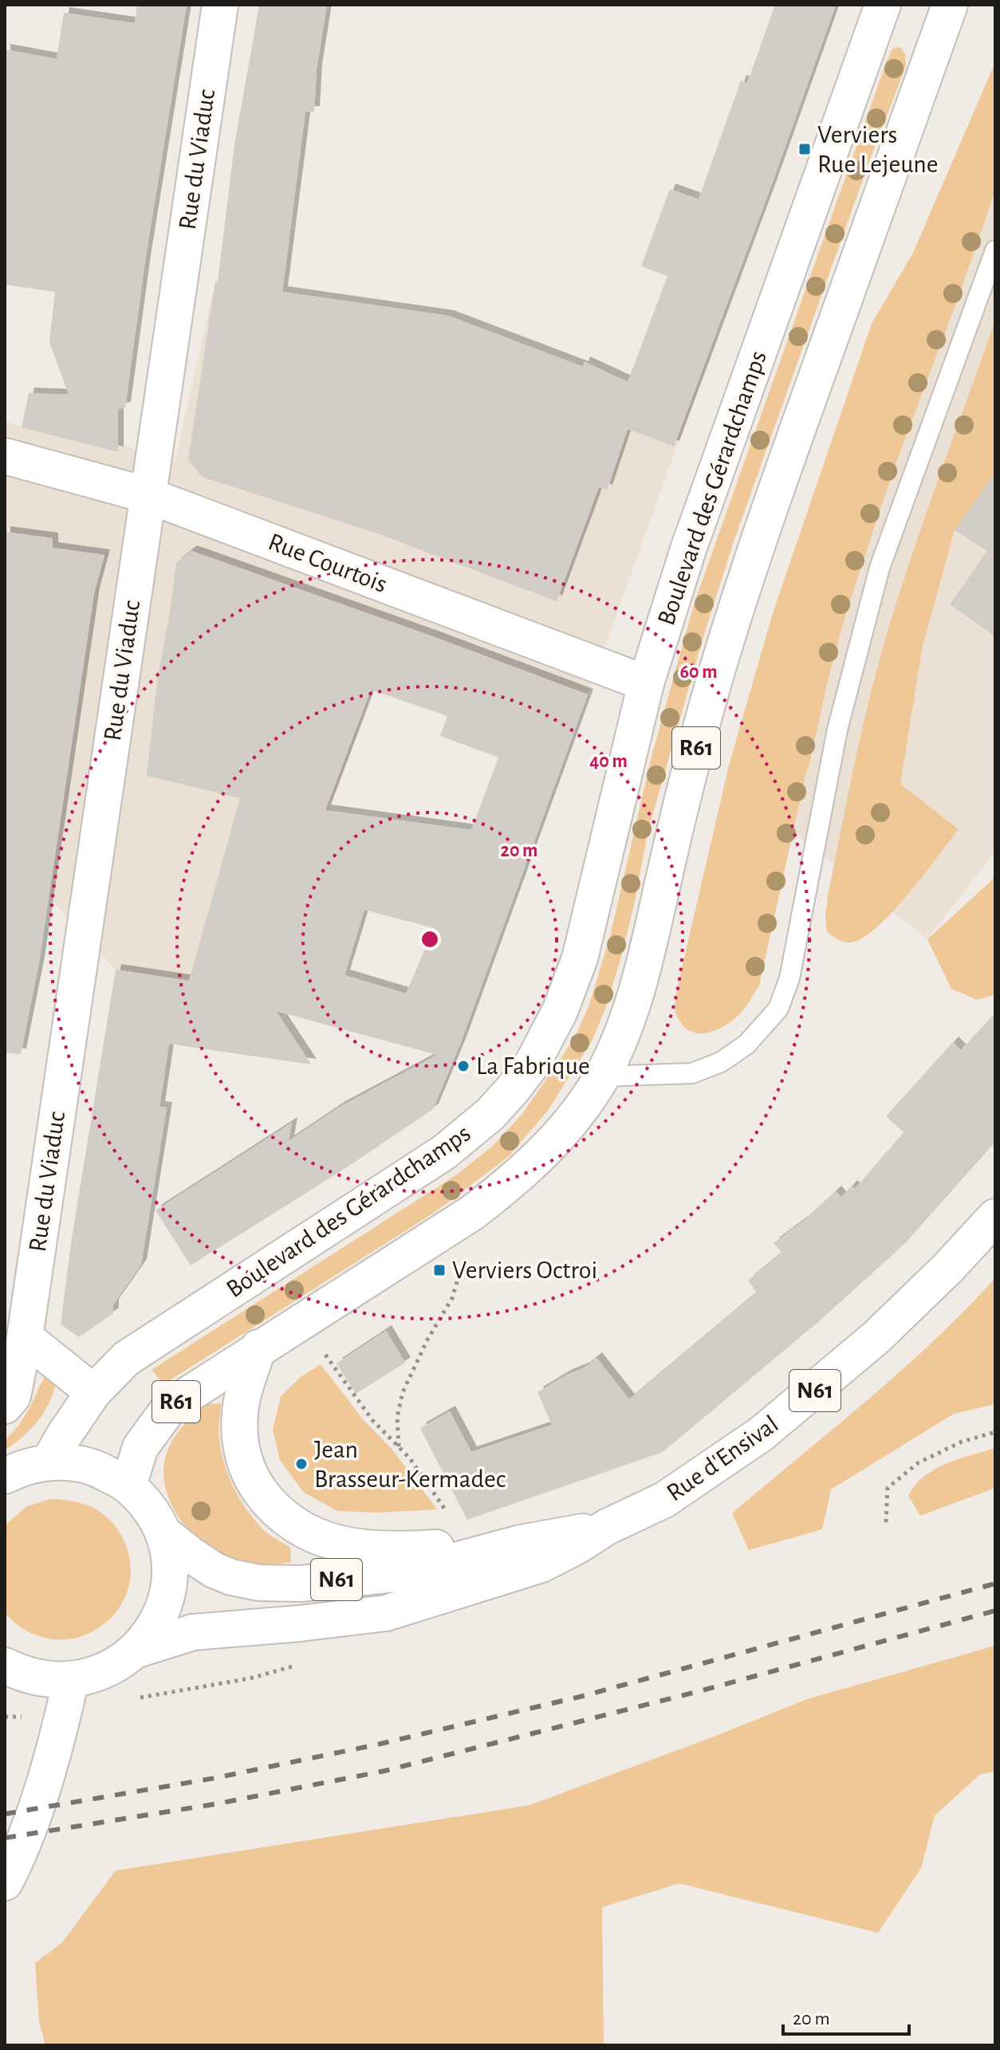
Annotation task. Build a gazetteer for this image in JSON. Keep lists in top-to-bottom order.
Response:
{
  "streets": {
    "main road": [
      "Rue du Viaduc",
      "Boulevard des Gérardchamps",
      "Rue Courtois",
      "R61",
      "N61",
      "Rue d'Ensival"
    ]
  },
  "crossings": [
    ["Rue du Viaduc", "Rue Courtois"],
    ["Boulevard des Gérardchamps", "Rue Courtois"]
  ],
  "places": {
    "transit": ["Verviers Rue Lejeune", "Verviers Octroi"],
    "other": ["La Fabrique", "Jean Brasseur-Kermadec"]
  },
  "scale_bar": "20 m",
  "rings": ["60 m", "40 m", "20 m"]
}
